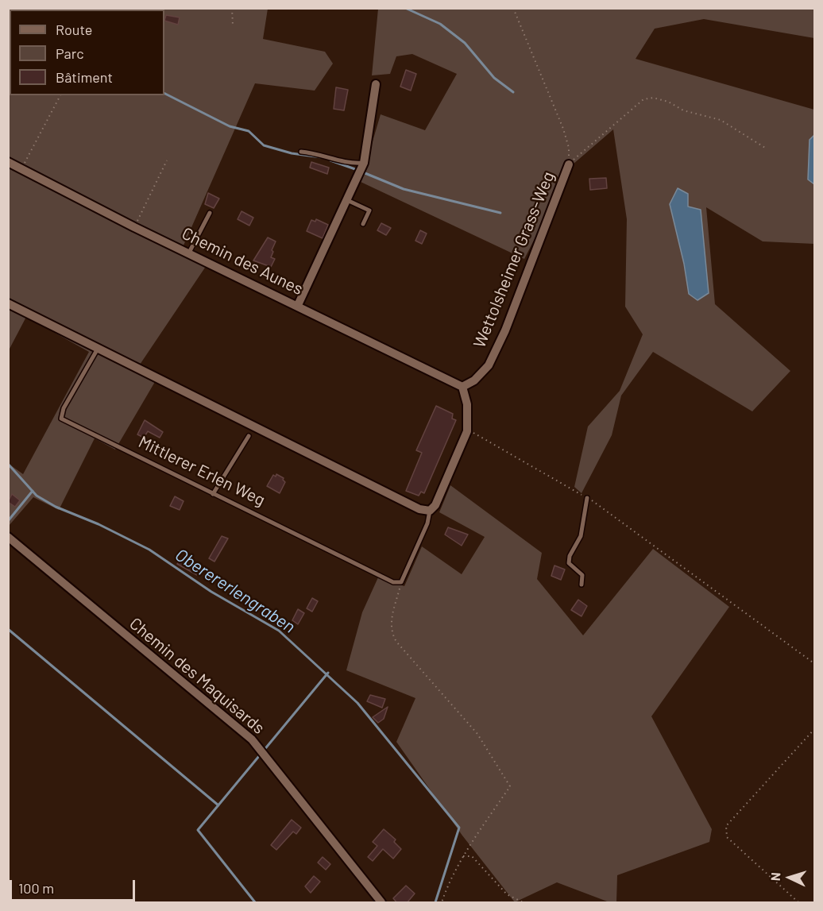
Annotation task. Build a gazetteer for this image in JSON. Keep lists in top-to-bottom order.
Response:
{
  "streets": {
    "street": ["Wettolsheimer Grass-Weg", "Chemin des Aunes", "Chemin des Maquisards"],
    "lane": ["Mittlerer Erlen Weg"]
  },
  "crossings": [
    ["Wettolsheimer Grass-Weg", "Chemin des Aunes"]
  ],
  "water": ["Oberererlengraben"],
  "legend": ["Route", "Parc", "Bâtiment"],
  "scale_bar": "100 m",
  "north": "left"
}
